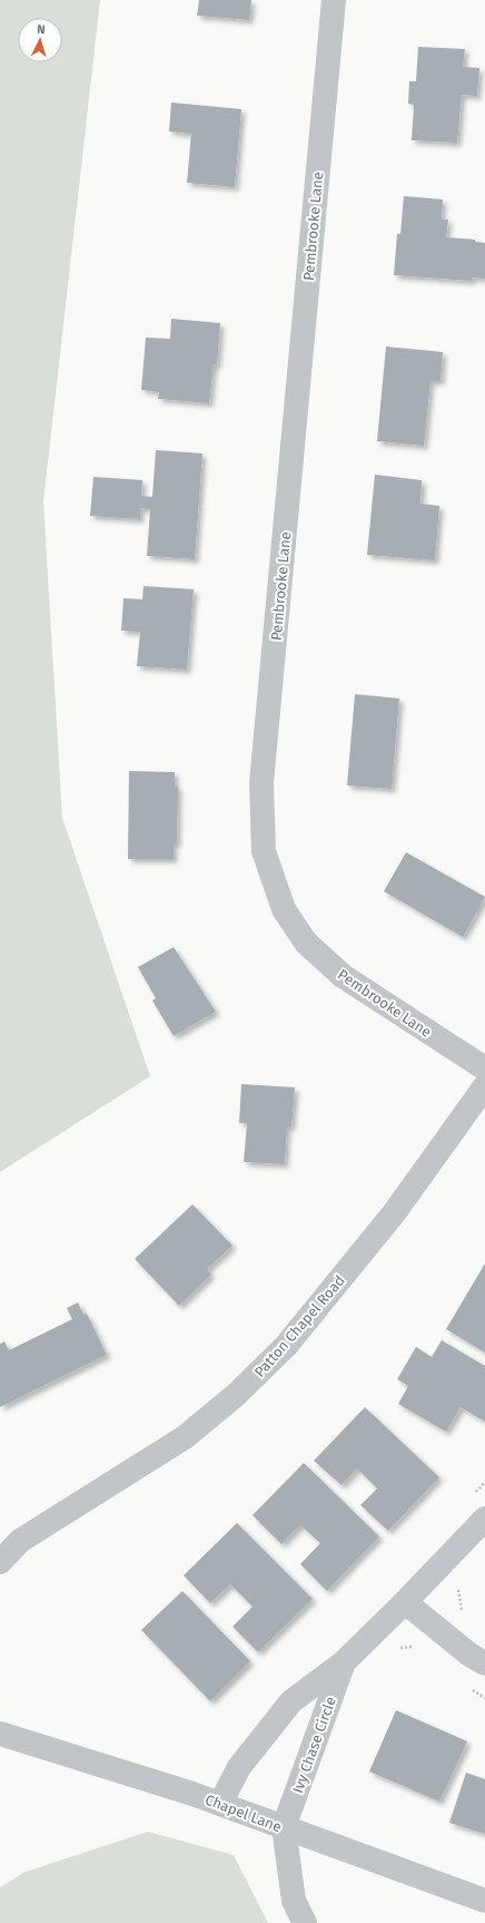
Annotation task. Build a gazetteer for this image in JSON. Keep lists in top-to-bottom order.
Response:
{
  "streets": {
    "street": [
      "Pembrooke Lane",
      "Patton Chapel Road",
      "Ivy Chase Circle",
      "Chapel Lane"
    ]
  },
  "crossings": [
    ["Ivy Chase Circle", "Chapel Lane"]
  ],
  "north": "top"
}
